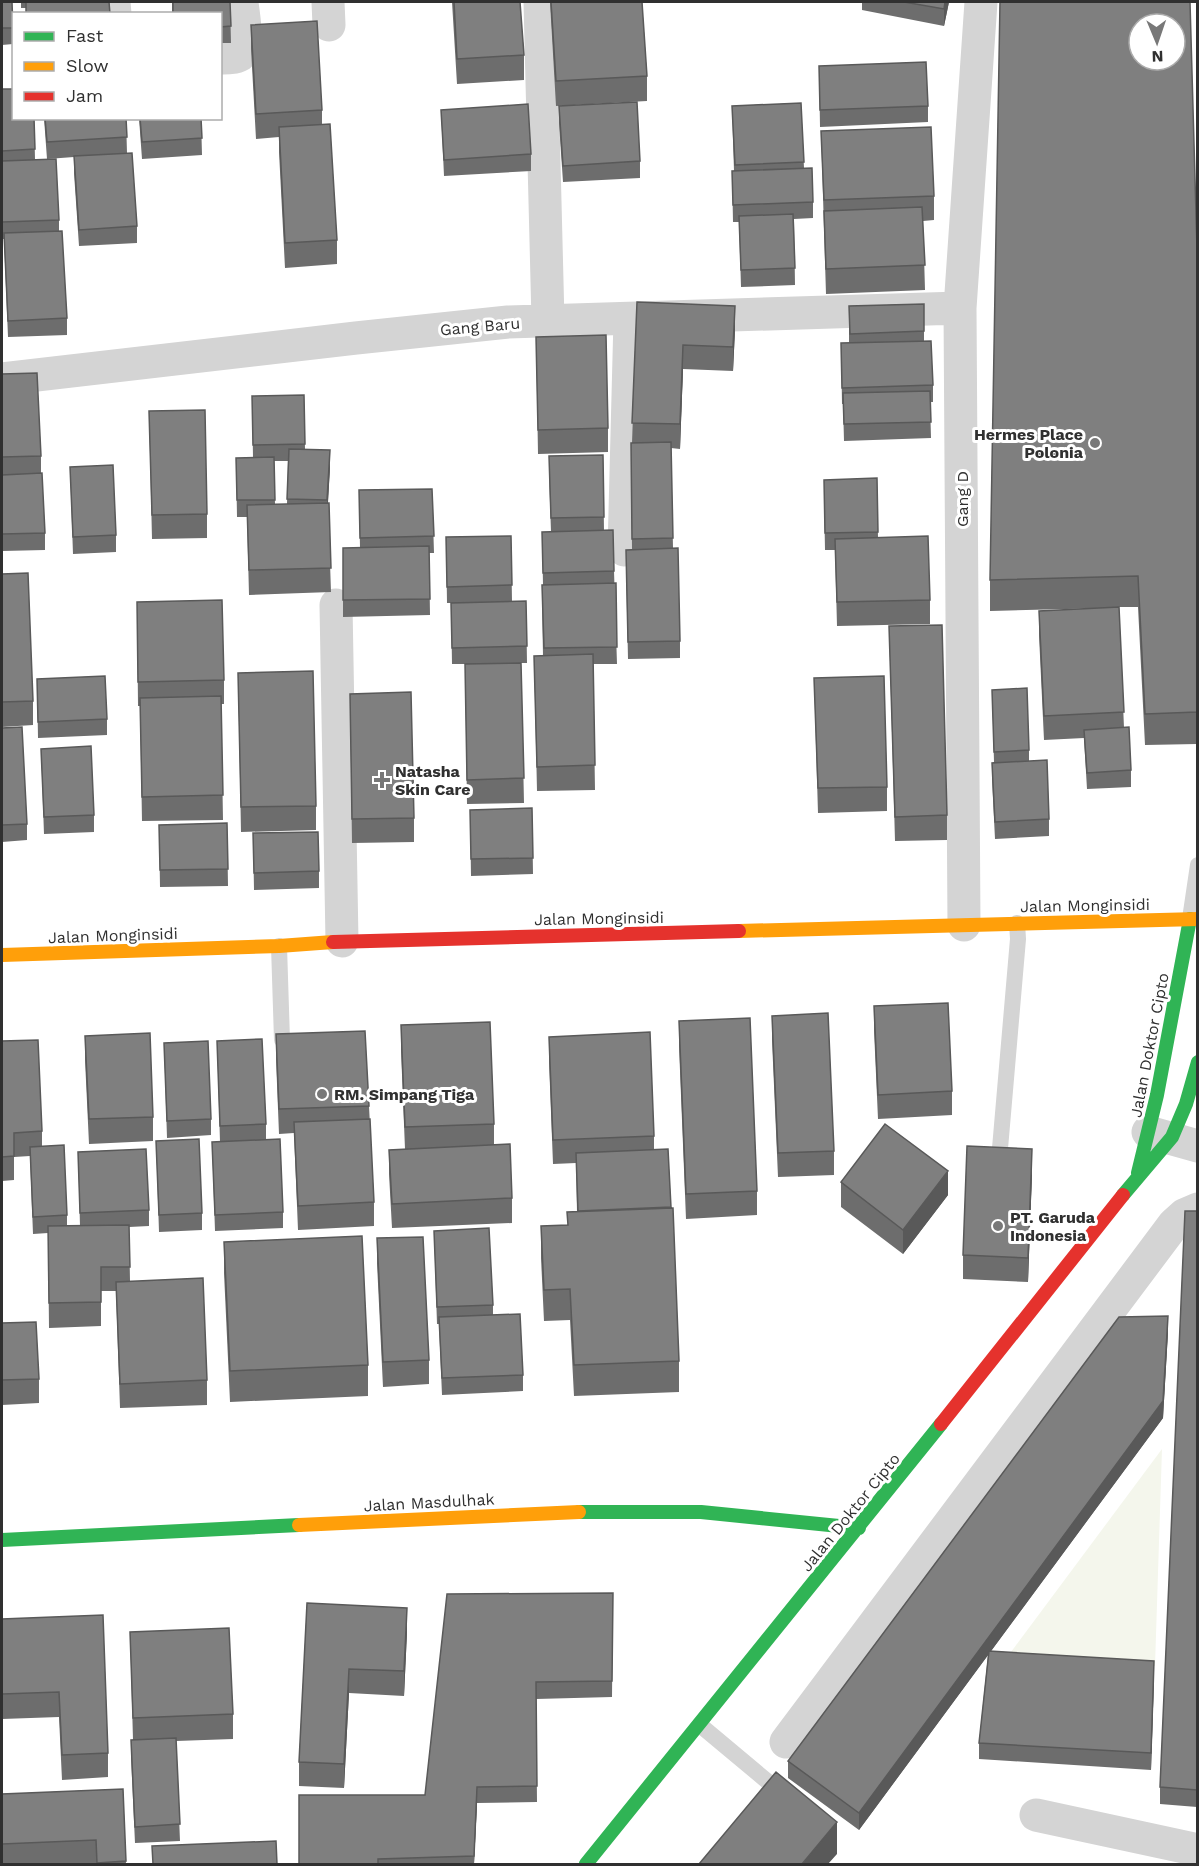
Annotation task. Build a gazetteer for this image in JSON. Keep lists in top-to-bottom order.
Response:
{
  "streets": {
    "street": [
      "Gang Baru",
      "Gang D",
      "Jalan Monginsidi",
      "Jalan Doktor Cipto",
      "Jalan Masdulhak"
    ]
  },
  "crossings": [
    ["Gang Baru", "Gang D"],
    ["Gang D", "Jalan Monginsidi"],
    ["Jalan Monginsidi", "Jalan Doktor Cipto"],
    ["Jalan Doktor Cipto", "Jalan Masdulhak"]
  ],
  "places": {
    "other": ["Hermes Place Polonia", "RM. Simpang Tiga", "PT. Garuda Indonesia"],
    "health": ["Natasha Skin Care"]
  },
  "legend": ["Fast", "Slow", "Jam"],
  "north": "bottom"
}
